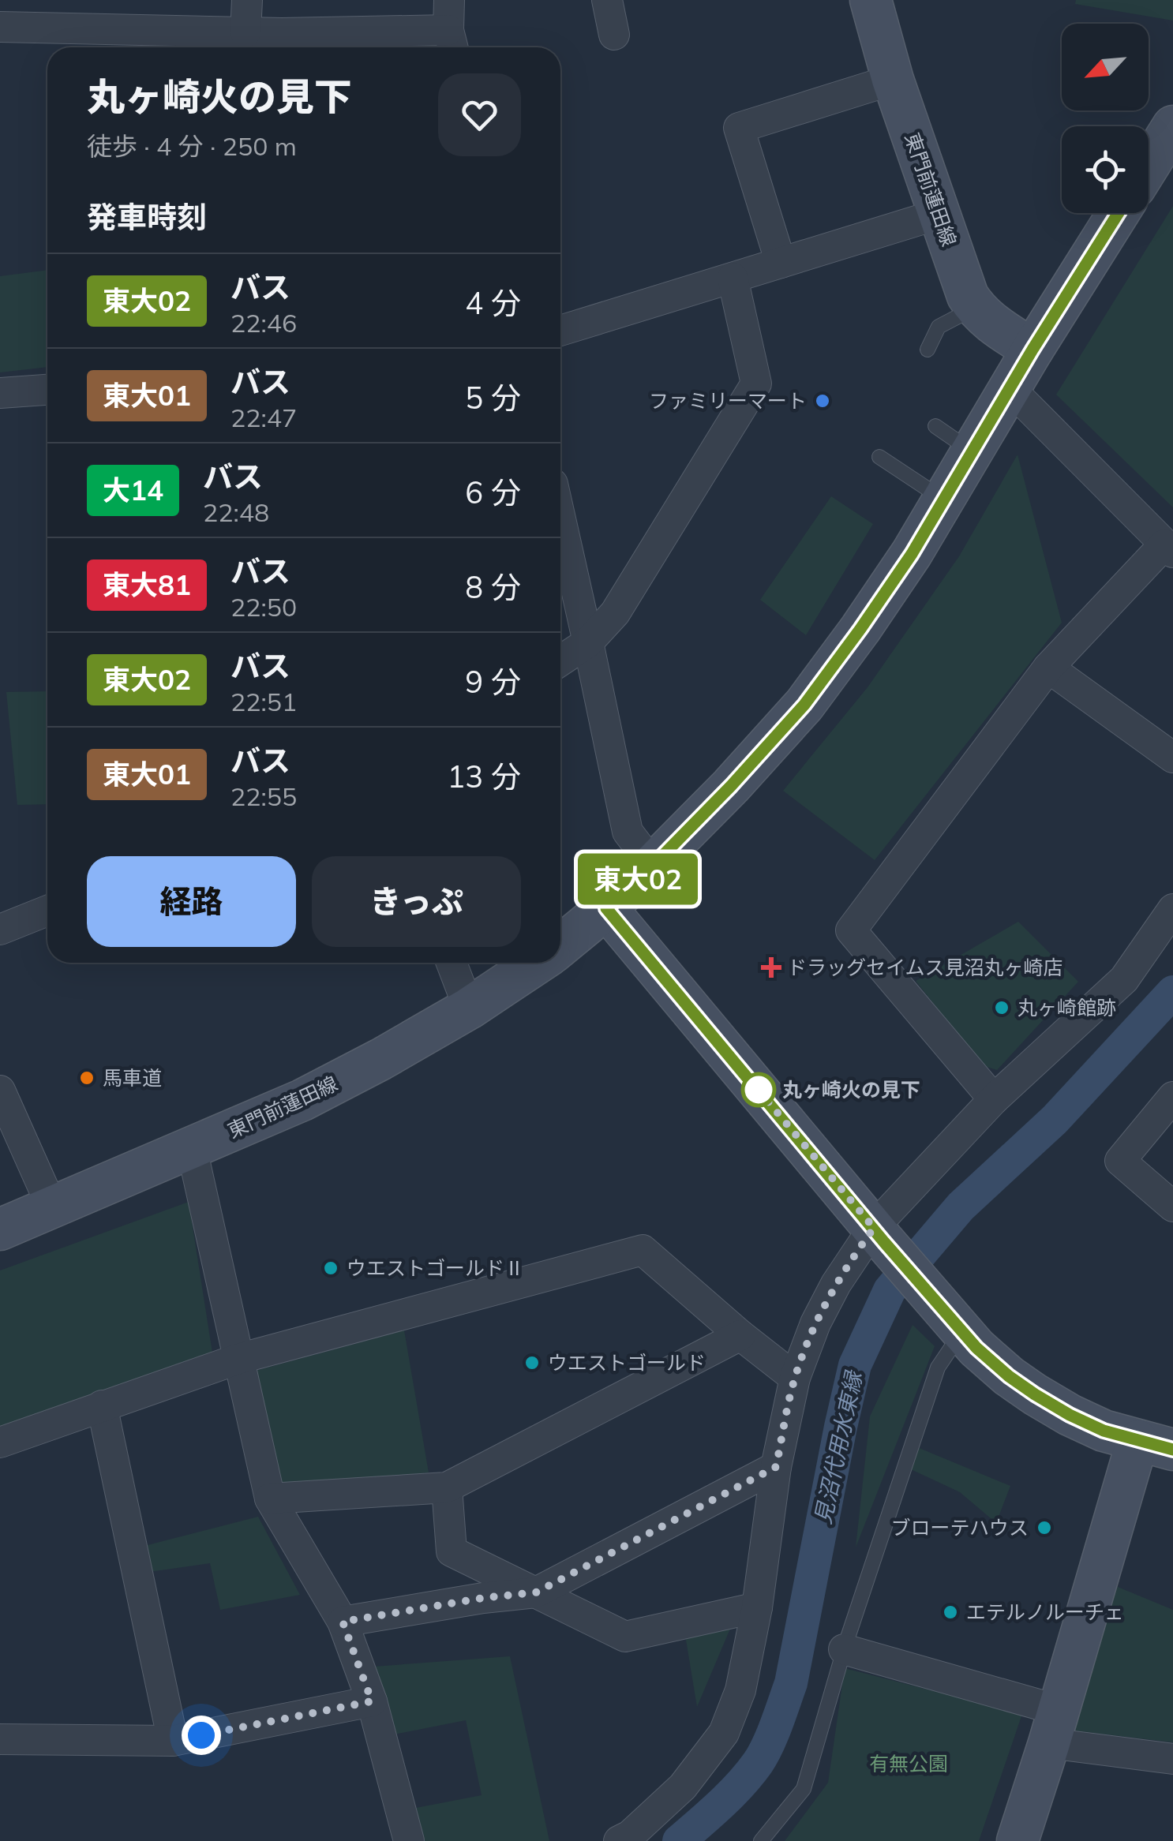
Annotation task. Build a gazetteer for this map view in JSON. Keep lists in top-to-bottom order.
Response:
{
  "streets": {
    "main road": ["東門前蓮田線"]
  },
  "water": ["見沼代用水東縁"],
  "parks": ["有無公園"],
  "places": {
    "other": [
      "ファミリーマート",
      "丸ヶ崎館跡",
      "馬車道",
      "丸ヶ崎火の見下",
      "ウエストゴールドⅡ",
      "ウエストゴールド",
      "ブローテハウス",
      "エテルノルーチェ"
    ],
    "health": ["ドラッグセイムス見沼丸ヶ崎店"]
  },
  "lines": ["bus line 東大02"],
  "north": "bottom left",
  "page": {
    "on_map": "東大02",
    "heading": [
      ["丸ヶ崎火の見下", "徒歩 · 4 分 · 250 m"],
      "発車時刻"
    ],
    "list": [
      {
        "mark": "東大02",
        "name": "バス",
        "note": "22:46",
        "value": "4 分"
      },
      {
        "mark": "東大01",
        "name": "バス",
        "note": "22:47",
        "value": "5 分"
      },
      {
        "mark": "大14",
        "name": "バス",
        "note": "22:48",
        "value": "6 分"
      },
      {
        "mark": "東大81",
        "name": "バス",
        "note": "22:50",
        "value": "8 分"
      },
      {
        "mark": "東大02",
        "name": "バス",
        "note": "22:51",
        "value": "9 分"
      },
      {
        "mark": "東大01",
        "name": "バス",
        "note": "22:55",
        "value": "13 分"
      }
    ],
    "buttons": ["経路", "きっぷ"]
  }
}
